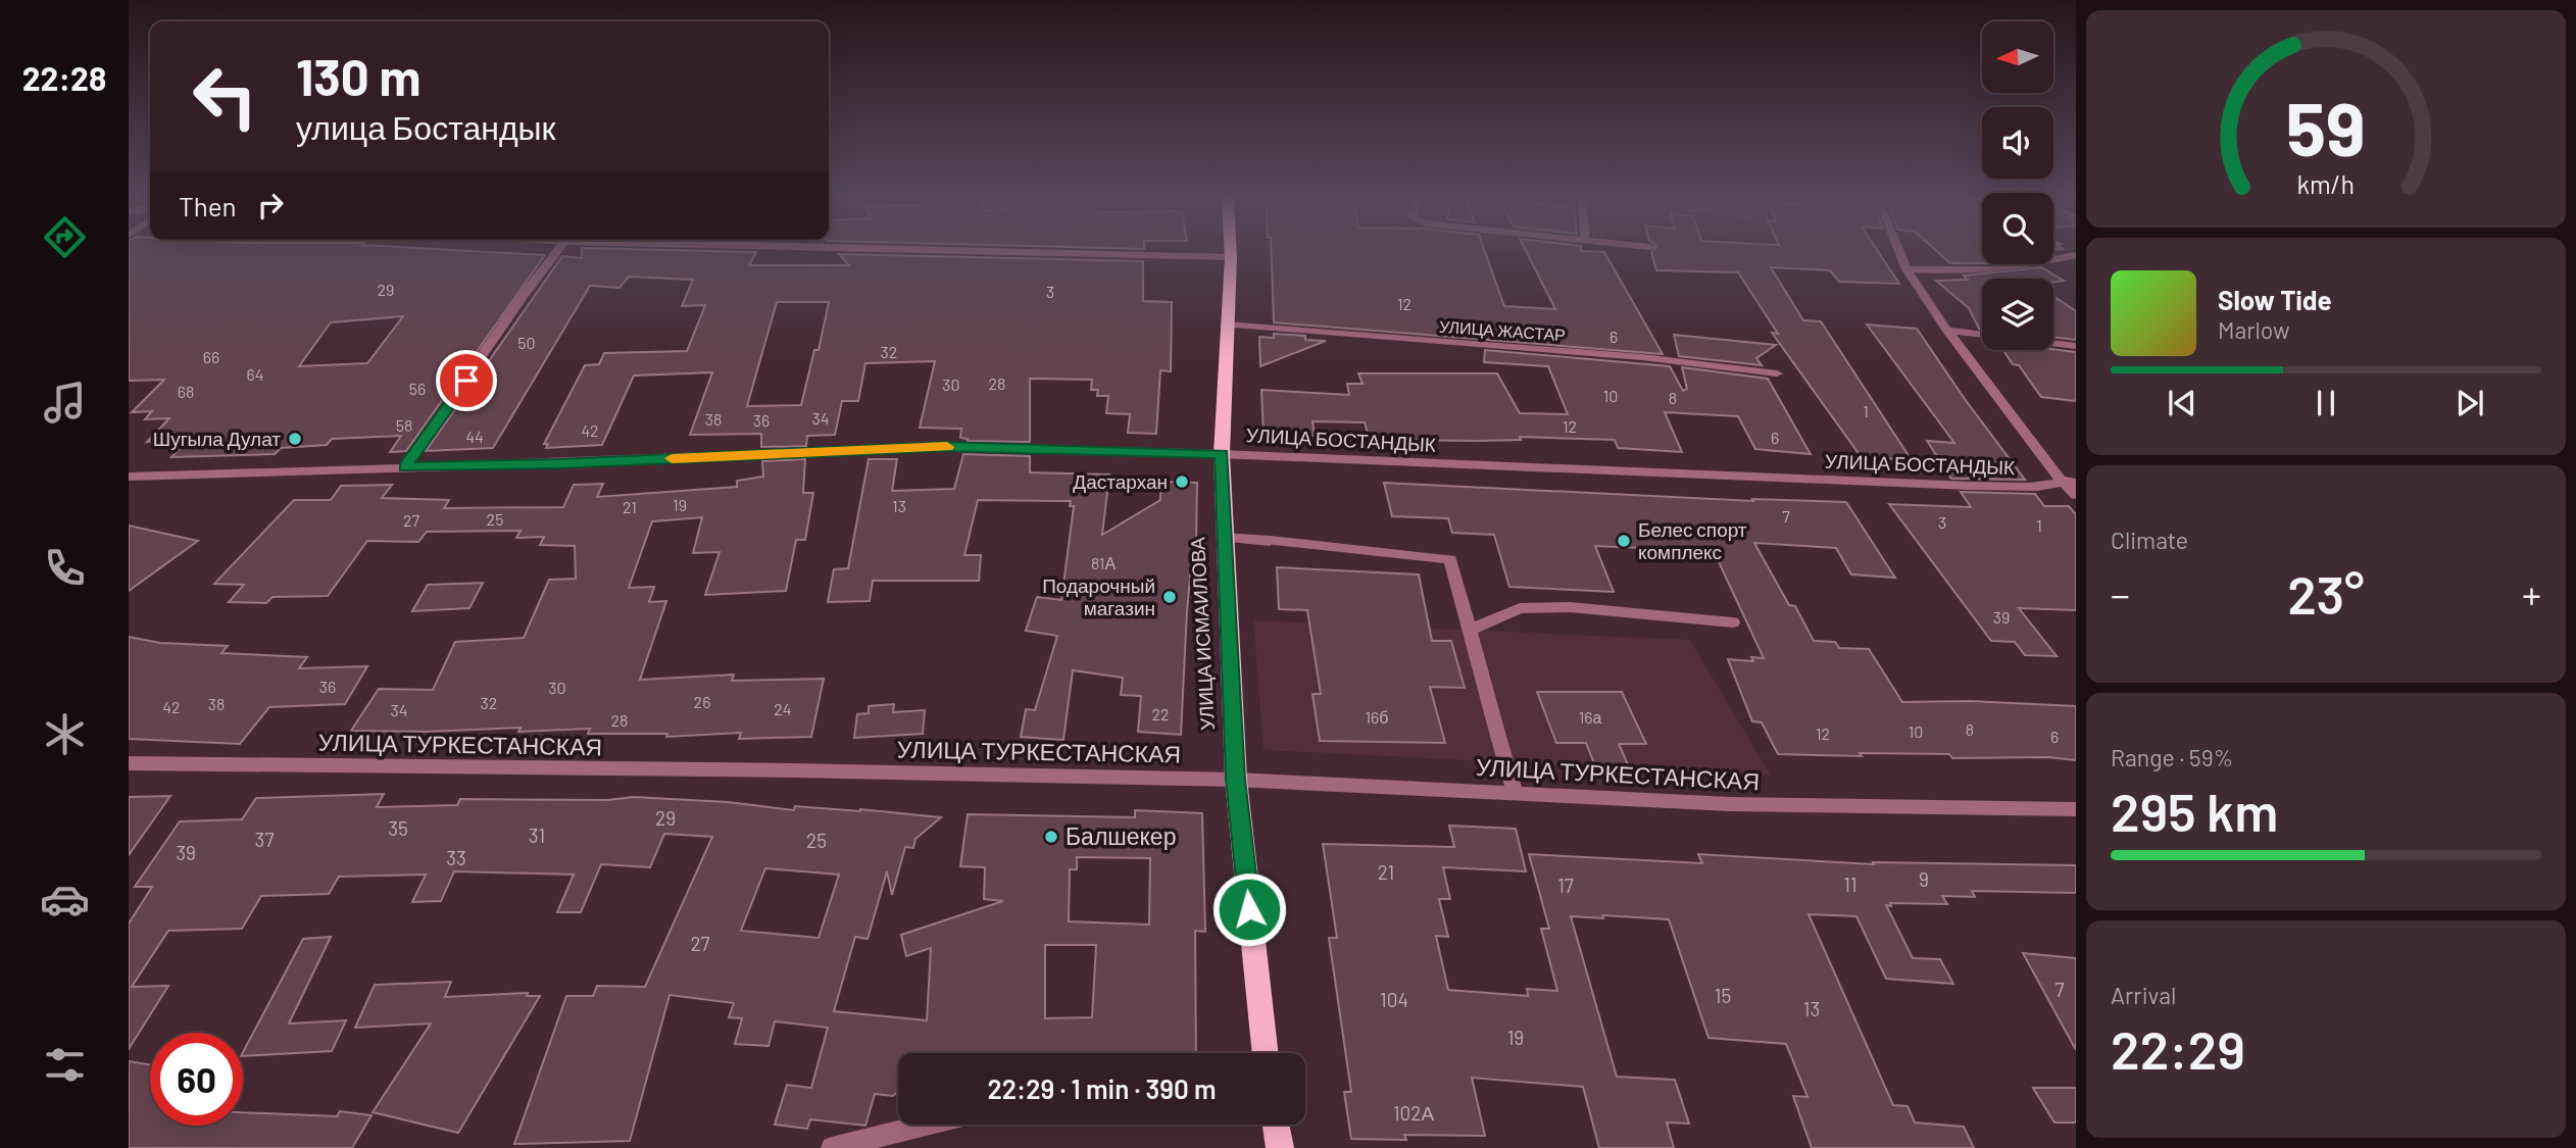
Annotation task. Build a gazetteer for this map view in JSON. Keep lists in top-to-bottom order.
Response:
{
  "streets": {
    "main road": ["УЛИЦА ИСМАИЛОВА"],
    "street": ["УЛИЦА ЖАСТАР", "УЛИЦА БОСТАНДЫК", "УЛИЦА ТУРКЕСТАНСКАЯ"]
  },
  "crossings": [
    ["УЛИЦА ЖАСТАР", "УЛИЦА ИСМАИЛОВА"],
    ["УЛИЦА БОСТАНДЫК", "УЛИЦА ИСМАИЛОВА"],
    ["УЛИЦА ИСМАИЛОВА", "УЛИЦА ТУРКЕСТАНСКАЯ"]
  ],
  "places": [
    "Шугыла Дулат",
    "Дастархан",
    "Белес спорт комплекс",
    "Подарочный магазин",
    "Балшекер"
  ],
  "house_numbers": [
    "29",
    "3",
    "12",
    "6",
    "50",
    "32",
    "66",
    "64",
    "28",
    "30",
    "56",
    "68",
    "10",
    "8",
    "1",
    "34",
    "38",
    "36",
    "58",
    "12",
    "42",
    "44",
    "6",
    "19",
    "13",
    "21",
    "7",
    "25",
    "27",
    "3",
    "1",
    "81А",
    "39",
    "36",
    "30",
    "26",
    "32",
    "38",
    "42",
    "24",
    "34",
    "22",
    "16б",
    "16а",
    "28",
    "8",
    "10",
    "12",
    "6",
    "29",
    "35",
    "31",
    "37",
    "25",
    "39",
    "33",
    "21",
    "9",
    "11",
    "17",
    "27",
    "7",
    "15",
    "104",
    "13",
    "19",
    "102А"
  ],
  "north": "left",
  "page": {
    "tabs": "22:28",
    "turn": ["130 m", "улица Бостандык"],
    "then": "Then",
    "song": ["Slow Tide", "Marlow"],
    "tile": [
      "Climate",
      ["Range · 59%", "295 km"],
      ["Arrival", "22:29"]
    ],
    "heat": ["−", "23°", "+"],
    "limit": "60",
    "trip": "22:29 · 1 min · 390 m",
    "gauge": ["59", "km/h"]
  }
}
